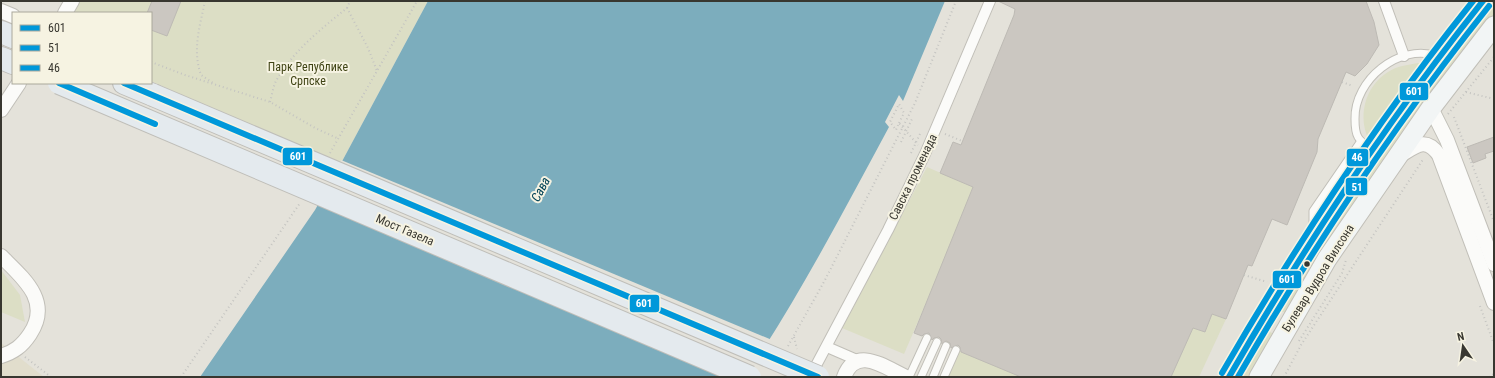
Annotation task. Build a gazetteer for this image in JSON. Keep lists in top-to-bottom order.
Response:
{
  "streets": {
    "highway": ["Мост Газела"],
    "main road": ["Булевар Вудроа Вилсона"],
    "street": ["Савска променада"]
  },
  "water": ["Сава"],
  "parks": ["Парк Републике Српске"],
  "lines": ["transit line 601", "transit line 46", "transit line 51"],
  "legend": ["601", "51", "46"],
  "north": "top"
}
